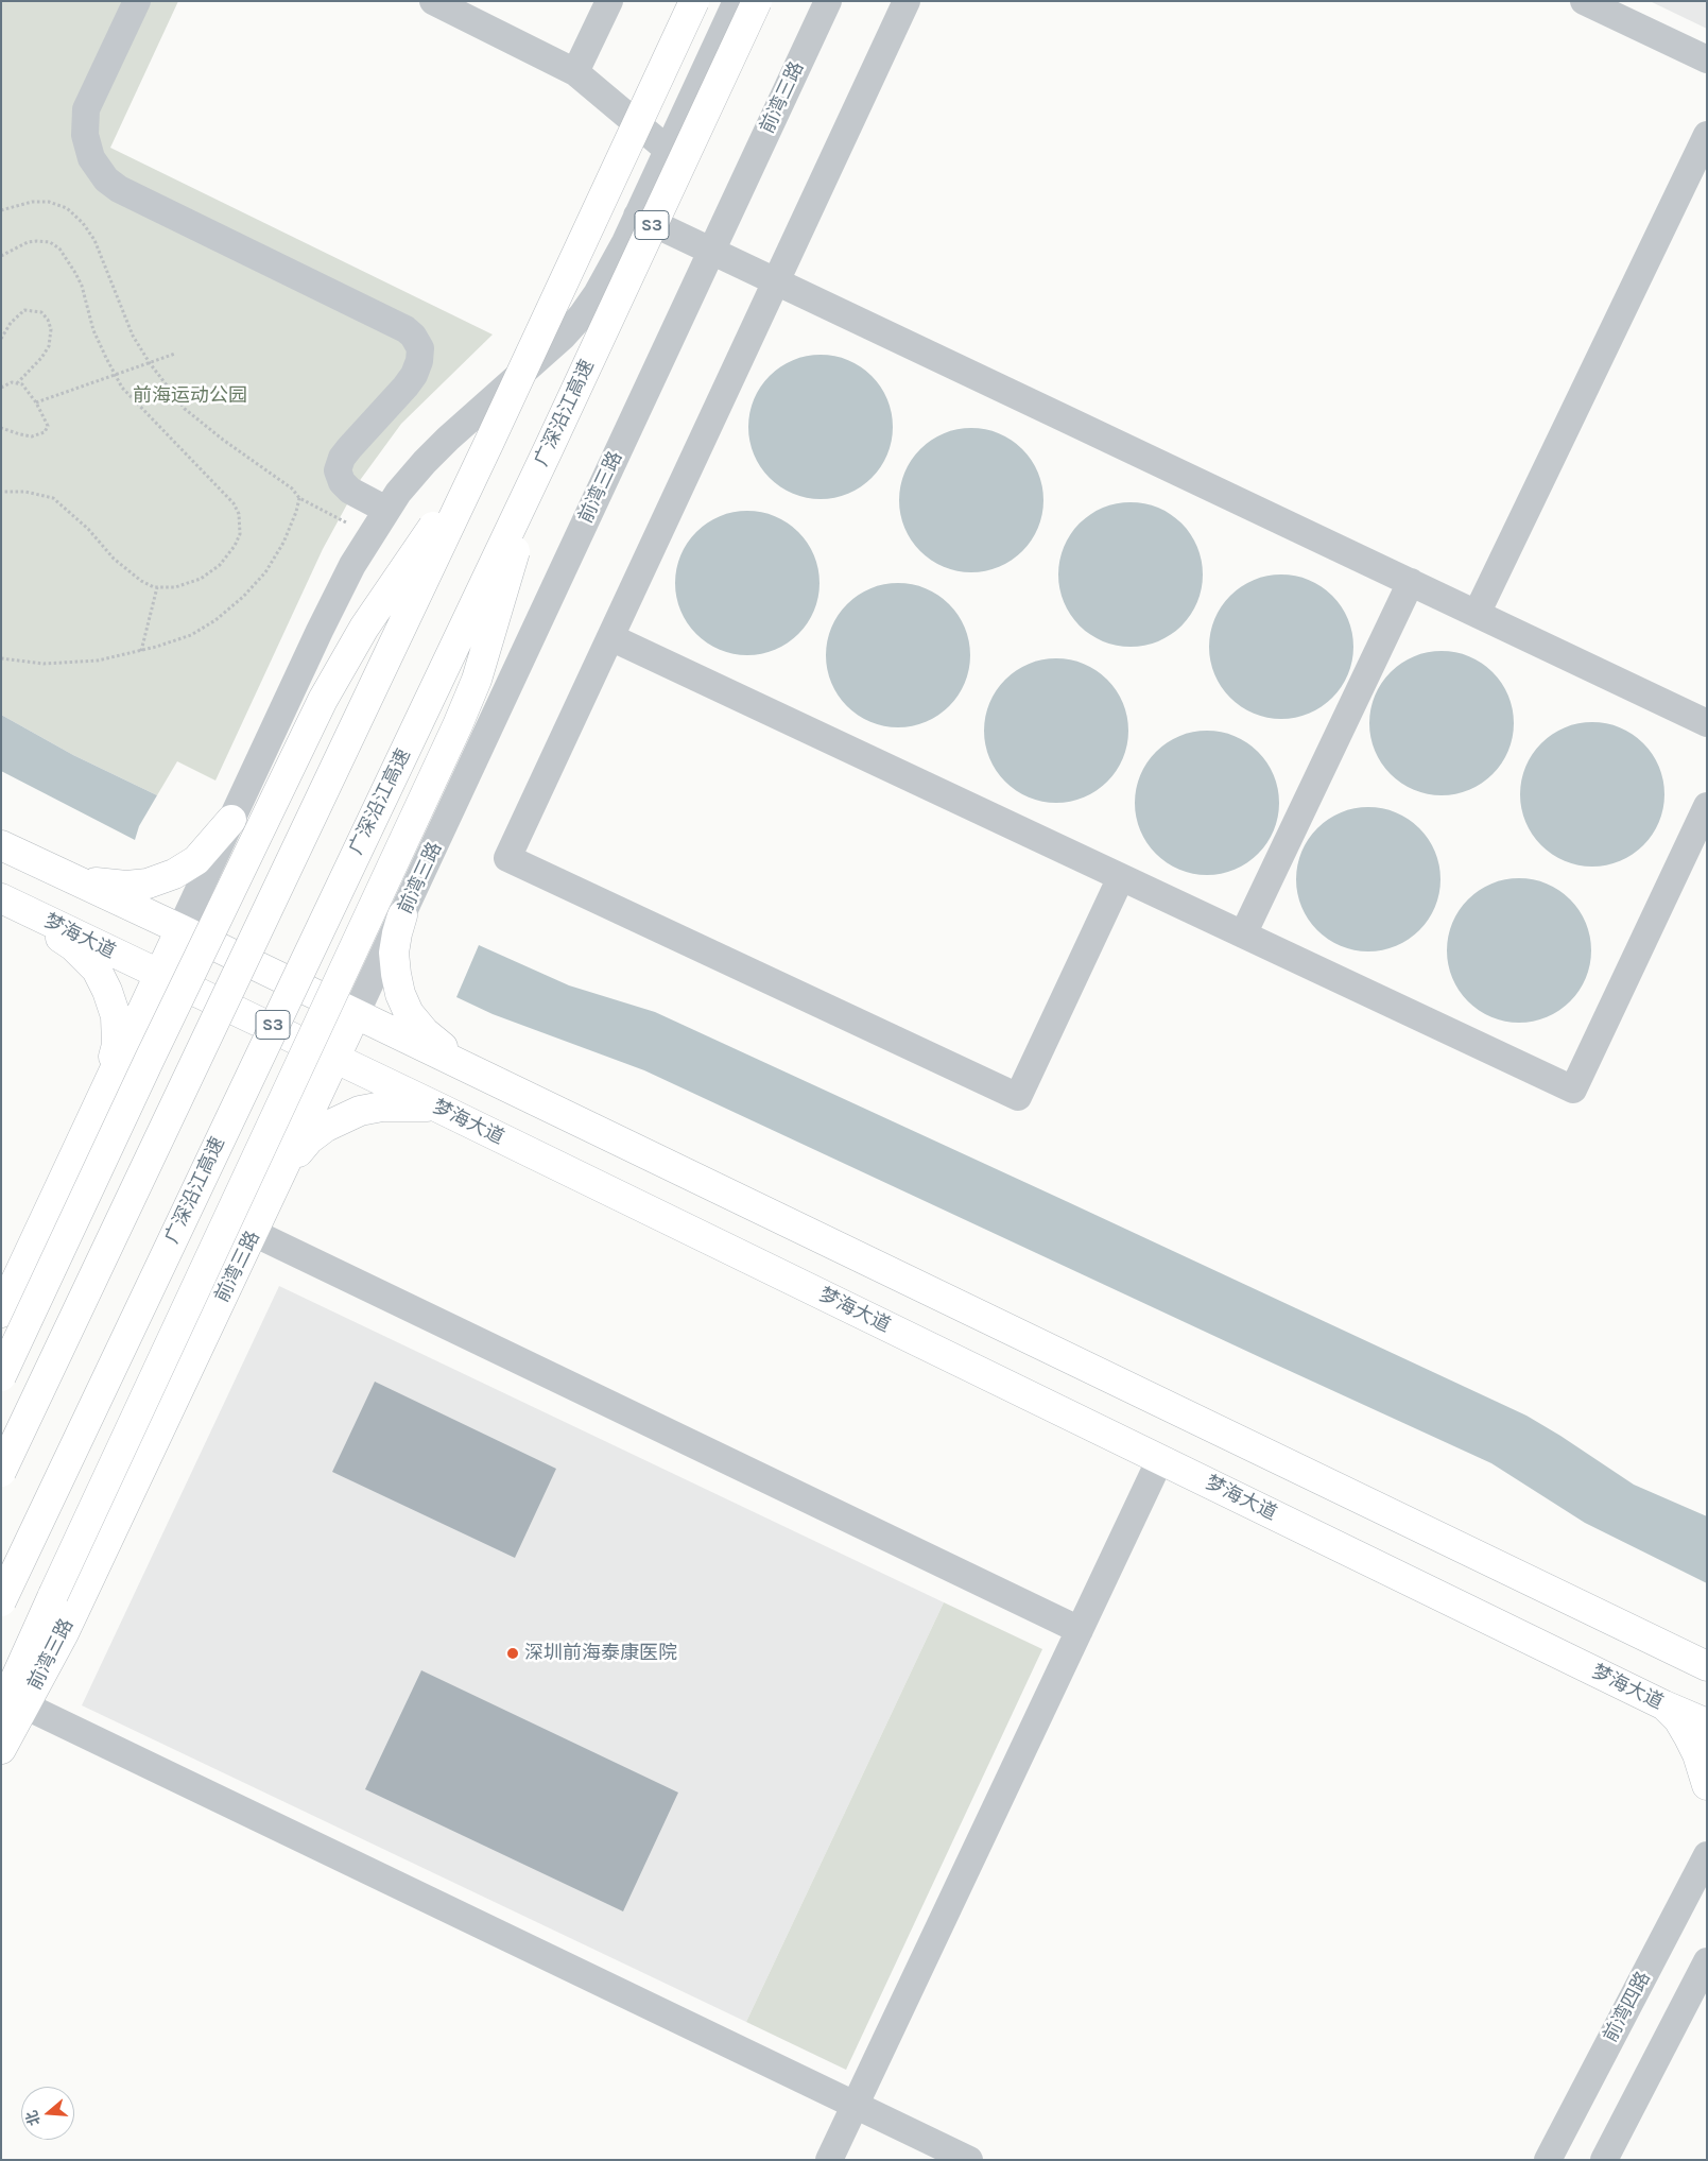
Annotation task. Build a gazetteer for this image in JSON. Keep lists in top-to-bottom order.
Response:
{
  "streets": {
    "main road": [
      "前湾三路",
      "S3",
      "广深沿江高速",
      "梦海大道"
    ],
    "street": ["前湾四路"]
  },
  "crossings": [
    ["前湾三路", "梦海大道"]
  ],
  "parks": ["前海运动公园"],
  "places": ["深圳前海泰康医院"],
  "north": "left"
}
